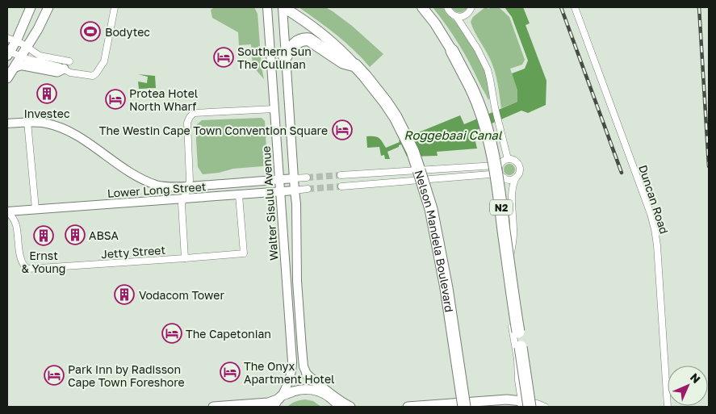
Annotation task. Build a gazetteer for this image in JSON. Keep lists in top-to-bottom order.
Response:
{
  "streets": {
    "highway": ["N2", "Nelson Mandela Boulevard"],
    "street": [
      "Lower Long Street",
      "Duncan Road",
      "Walter Sisulu Avenue",
      "Jetty Street"
    ]
  },
  "crossings": [
    ["Lower Long Street", "Walter Sisulu Avenue"],
    ["Lower Long Street", "Jetty Street"],
    ["Walter Sisulu Avenue", "Nelson Mandela Boulevard"]
  ],
  "water": ["Roggebaai Canal"],
  "places": {
    "sports": ["Bodytec"],
    "hotel": [
      "Southern Sun The Cullinan",
      "Protea Hotel North Wharf",
      "The Westin Cape Town Convention Square",
      "The Capetonian",
      "The Onyx Apartment Hotel",
      "Park Inn by Radisson Cape Town Foreshore"
    ],
    "building": [
      "Investec",
      "ABSA",
      "Ernst & Young",
      "Vodacom Tower"
    ]
  },
  "north": "top right"
}
